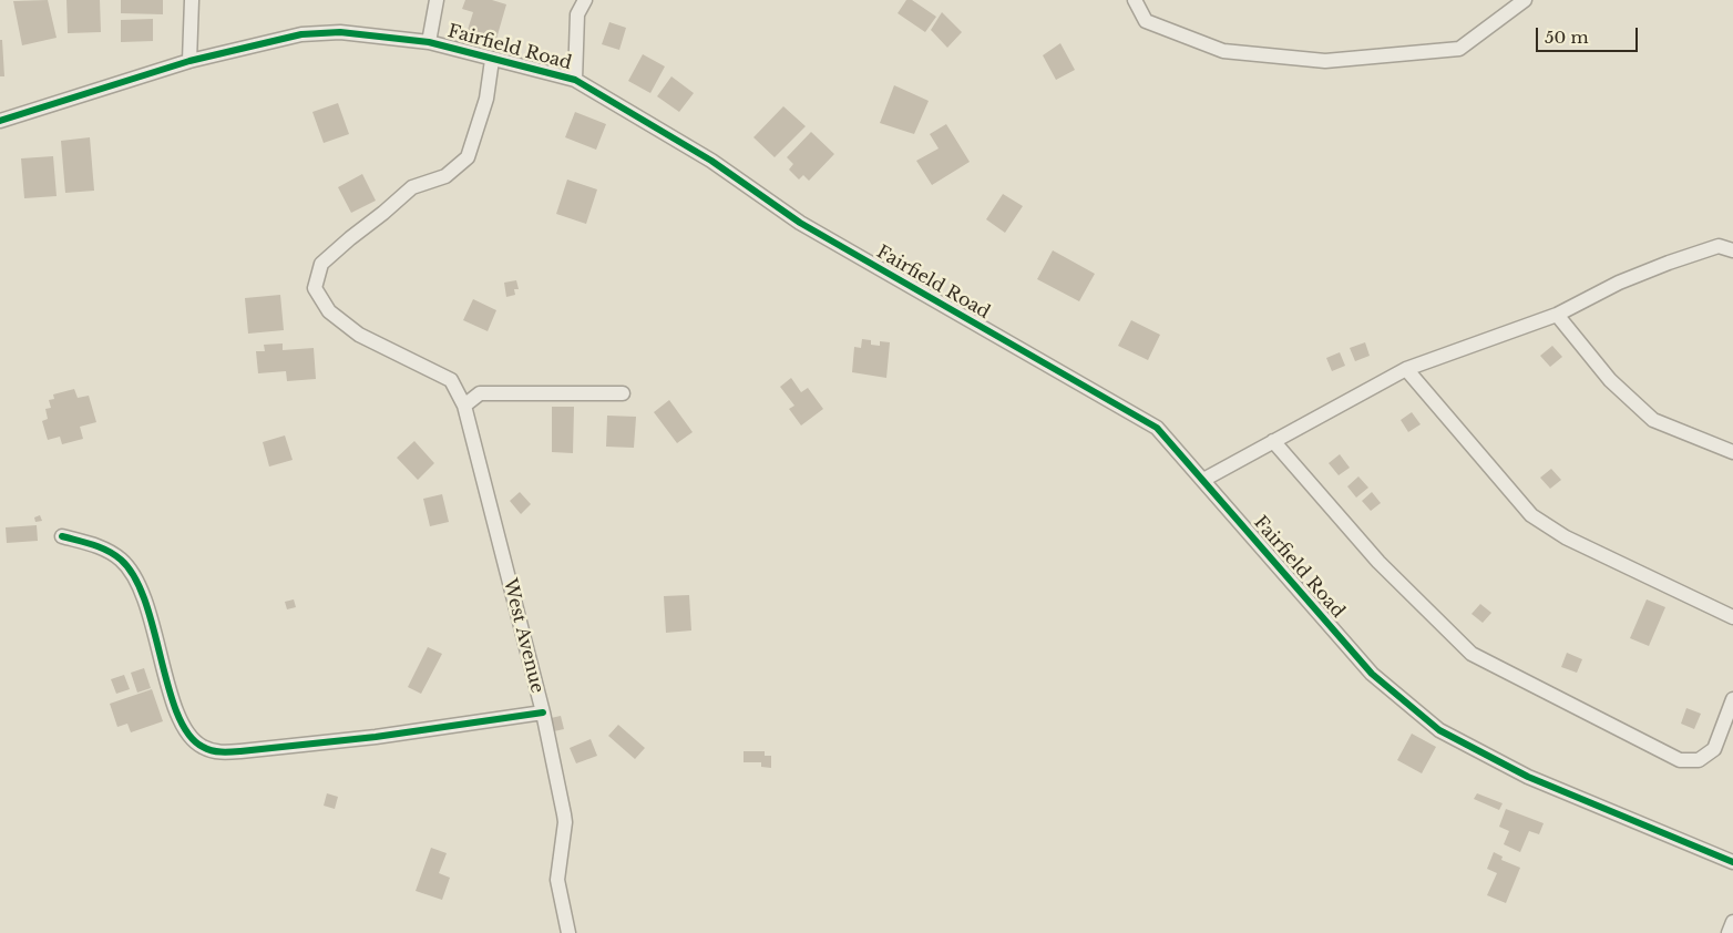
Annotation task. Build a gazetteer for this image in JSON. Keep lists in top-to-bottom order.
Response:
{
  "streets": {
    "street": ["Fairfield Road", "West Avenue"]
  },
  "crossings": [
    ["Fairfield Road", "West Avenue"]
  ],
  "scale_bar": "50 m"
}
